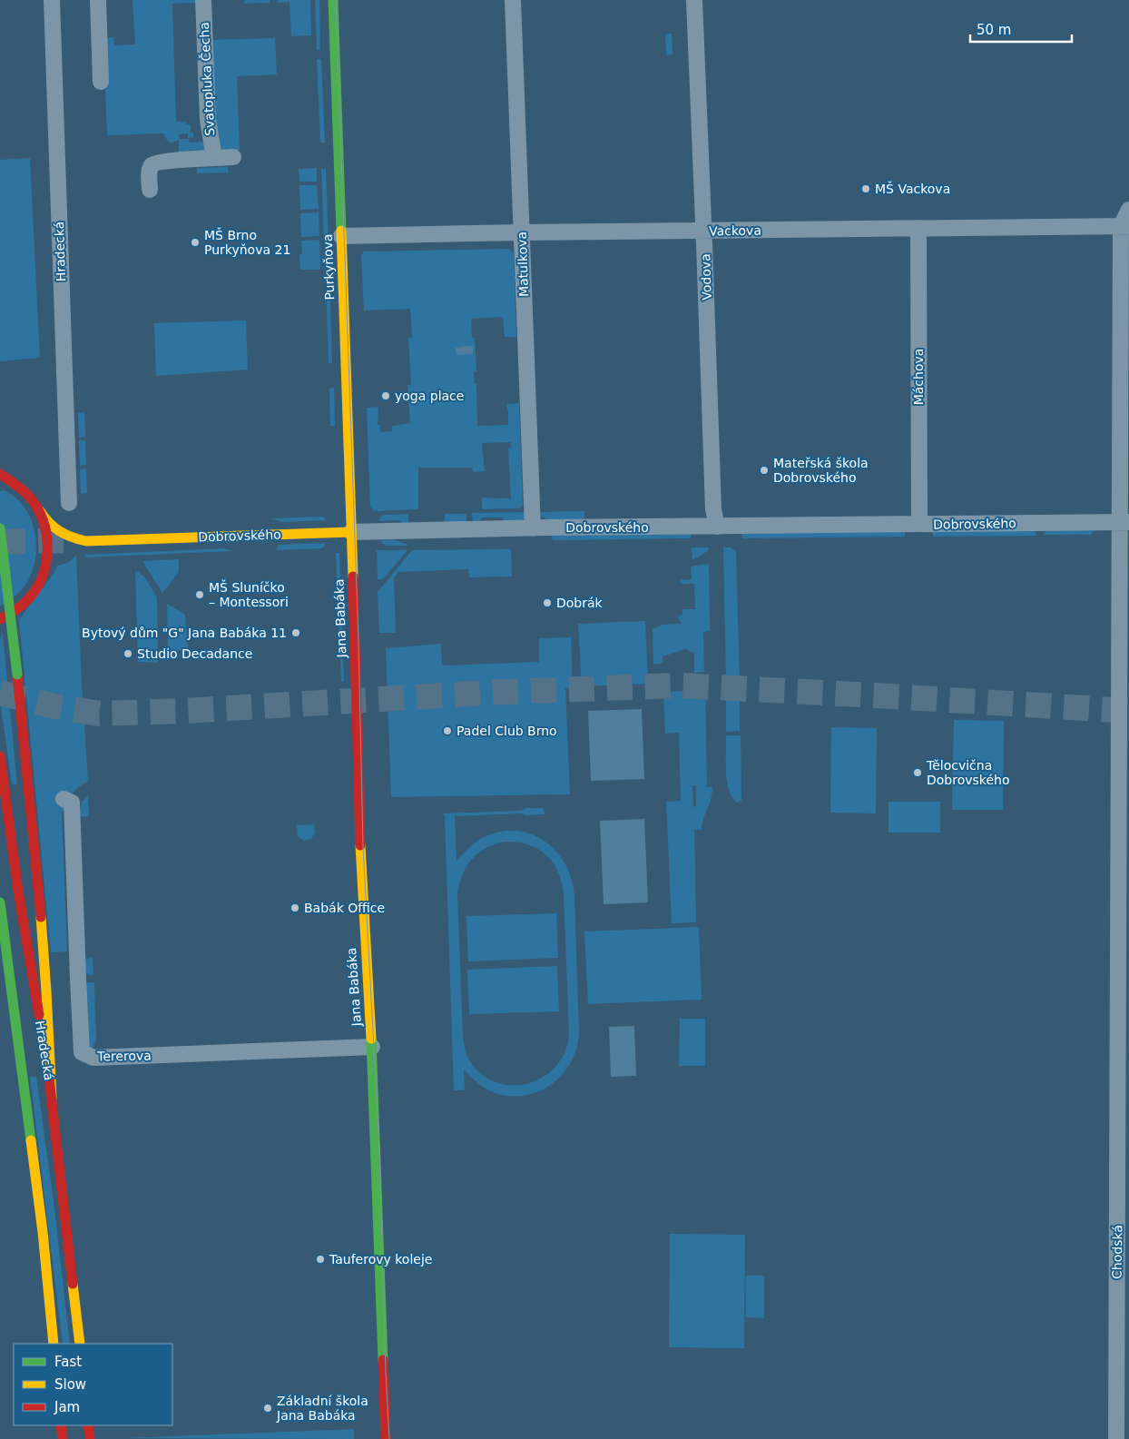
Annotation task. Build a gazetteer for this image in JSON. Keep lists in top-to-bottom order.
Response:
{
  "streets": {
    "main road": [
      "Hradecká",
      "Purkyňova",
      "Dobrovského",
      "Jana Babáka"
    ],
    "street": [
      "Svatopluka Čecha",
      "Vackova",
      "Matulkova",
      "Vodova",
      "Máchova",
      "Tererova",
      "Chodská"
    ]
  },
  "crossings": [
    ["Vackova", "Matulkova"],
    ["Vackova", "Purkyňova"],
    ["Vackova", "Vodova"],
    ["Vackova", "Máchova"],
    ["Vackova", "Chodská"],
    ["Matulkova", "Dobrovského"],
    ["Purkyňova", "Dobrovského"],
    ["Purkyňova", "Jana Babáka"],
    ["Vodova", "Dobrovského"],
    ["Máchova", "Dobrovského"],
    ["Dobrovského", "Jana Babáka"],
    ["Dobrovského", "Chodská"],
    ["Jana Babáka", "Tererova"]
  ],
  "places": [
    "MŠ Vackova",
    "MŠ Brno Purkyňova 21",
    "yoga place",
    "Mateřská škola Dobrovského",
    "MŠ Sluníčko – Montessori",
    "Dobrák",
    "Bytový dům \"G\" Jana Babáka 11",
    "Studio Decadance",
    "Padel Club Brno",
    "Tělocvična Dobrovského",
    "Babák Office",
    "Tauferovy koleje",
    "Základní škola Jana Babáka"
  ],
  "legend": ["Fast", "Slow", "Jam"],
  "scale_bar": "50 m"
}
